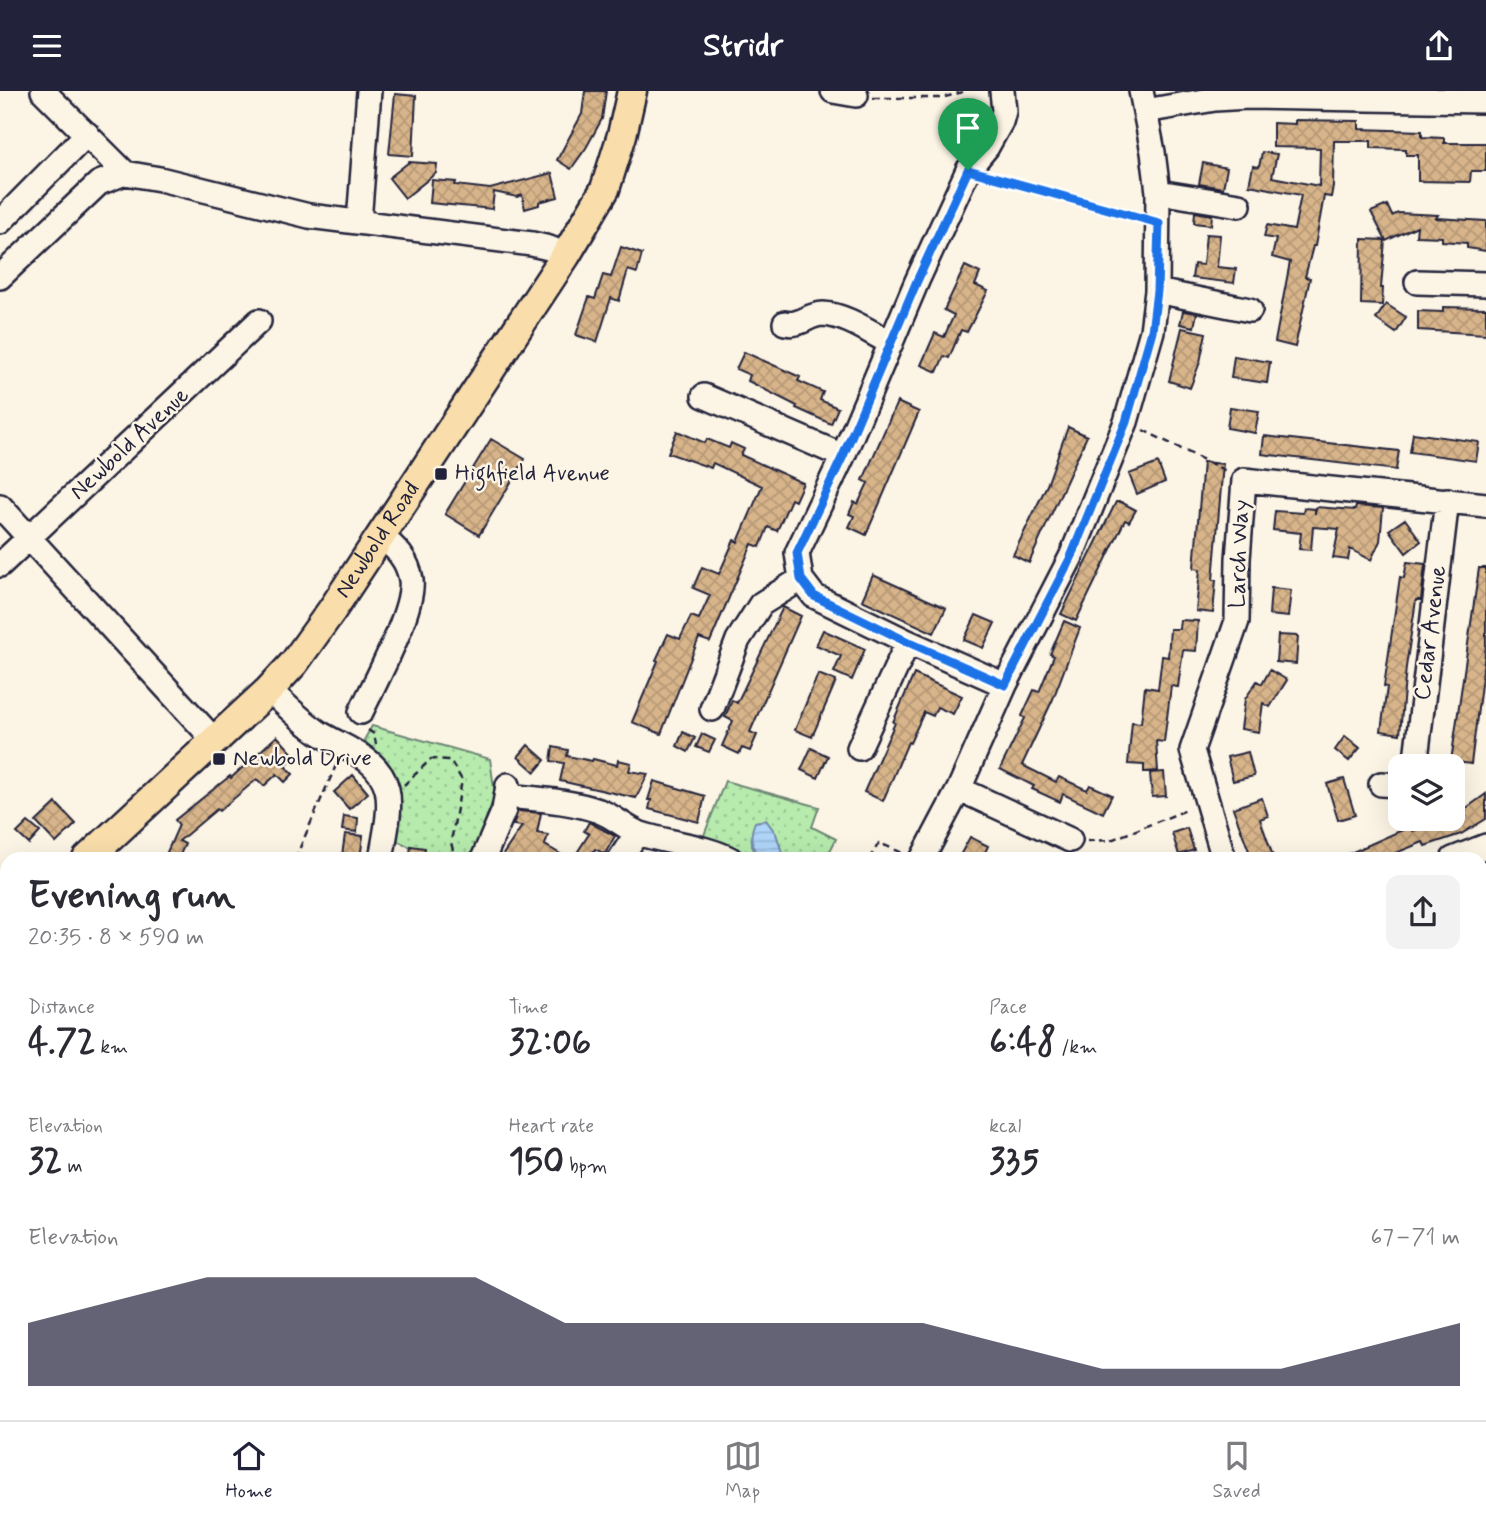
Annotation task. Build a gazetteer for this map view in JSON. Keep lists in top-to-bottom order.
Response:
{
  "streets": {
    "main road": ["Newbold Road"],
    "street": ["Newbold Avenue", "Larch Way", "Cedar Avenue"]
  },
  "crossings": [
    ["Larch Way", "Cedar Avenue"]
  ],
  "places": {
    "transit": ["Highfield Avenue", "Newbold Drive"]
  },
  "page": {
    "header": "Stridr",
    "heading": ["Evening run", "20:35 · 8 × 590 m"],
    "stats": [
      ["Distance", "4.72 km"],
      ["Time", "32:06"],
      ["Pace", "6:48 /km"],
      ["Elevation", "32 m"],
      ["Heart rate", "150 bpm"],
      ["kcal", "335"]
    ],
    "chart": ["Elevation", "67–71 m"],
    "tabs": ["Home", "Map", "Saved"]
  }
}
